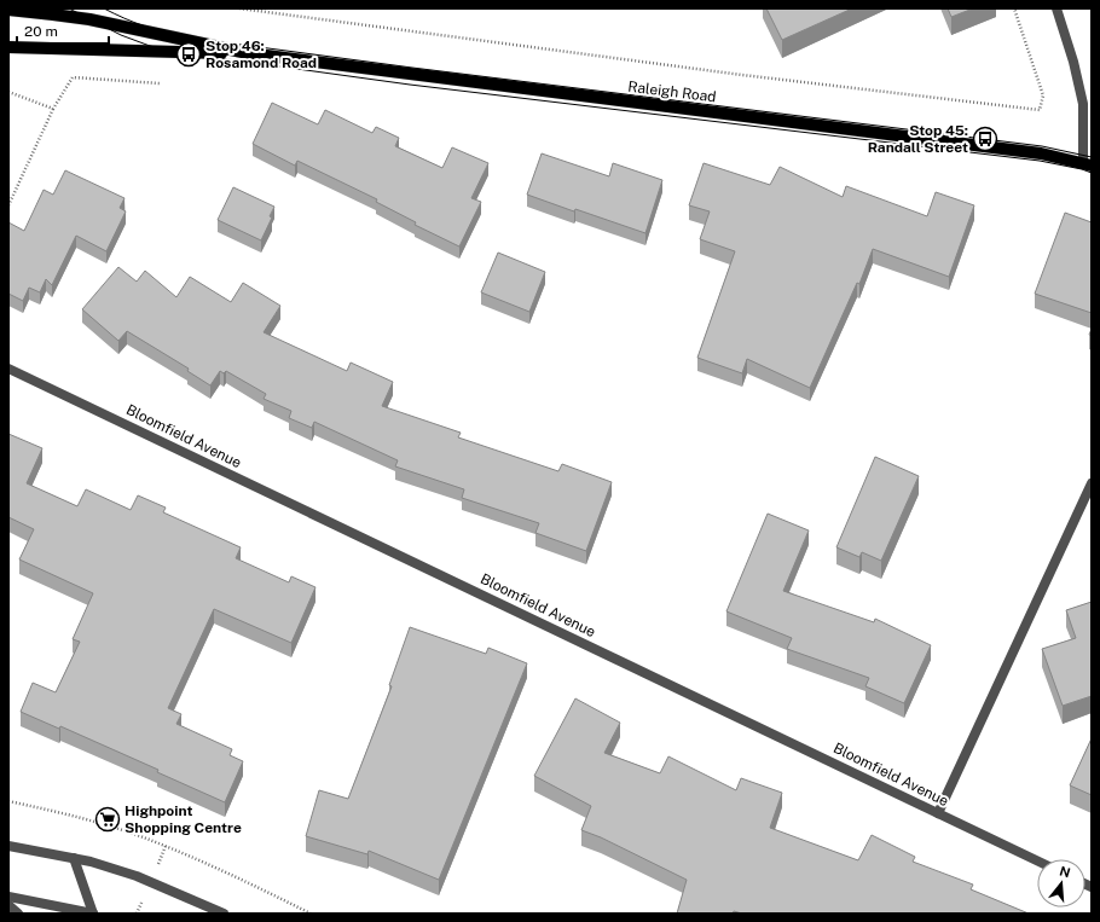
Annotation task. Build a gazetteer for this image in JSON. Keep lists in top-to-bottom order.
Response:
{
  "streets": {
    "main road": ["Raleigh Road"],
    "street": ["Bloomfield Avenue"]
  },
  "places": {
    "bus stop": ["Stop 46: Rosamond Road", "Stop 45: Randall Street"],
    "supermarket": ["Highpoint Shopping Centre"]
  },
  "scale_bar": "20 m",
  "north": "top"
}
